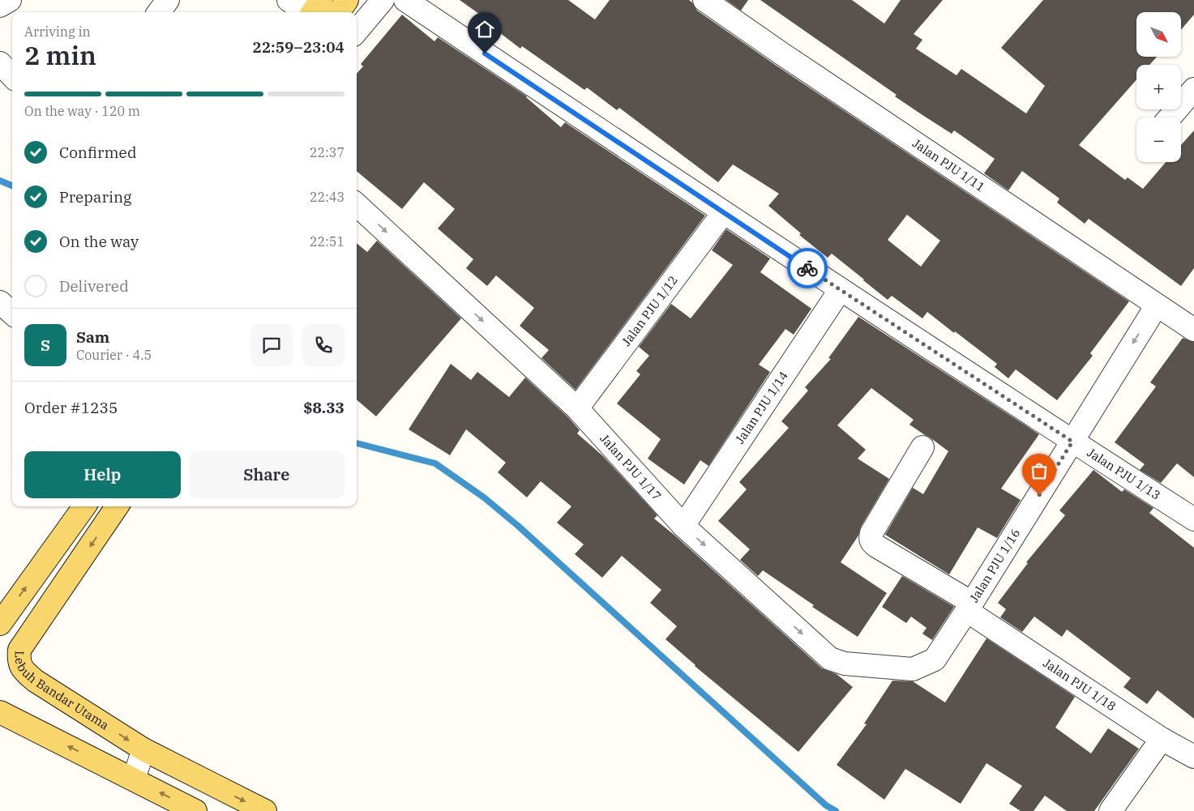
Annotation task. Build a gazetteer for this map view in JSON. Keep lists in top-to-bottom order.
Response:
{
  "streets": {
    "main road": ["Lebuh Bandar Utama"],
    "street": [
      "Jalan PJU 1/11",
      "Jalan PJU 1/12",
      "Jalan PJU 1/14",
      "Jalan PJU 1/17",
      "Jalan PJU 1/13",
      "Jalan PJU 1/16",
      "Jalan PJU 1/18"
    ]
  },
  "crossings": [
    ["Jalan PJU 1/11", "Jalan PJU 1/16"],
    ["Jalan PJU 1/12", "Jalan PJU 1/17"],
    ["Jalan PJU 1/12", "Jalan PJU 1/13"],
    ["Jalan PJU 1/14", "Jalan PJU 1/17"],
    ["Jalan PJU 1/14", "Jalan PJU 1/13"],
    ["Jalan PJU 1/17", "Jalan PJU 1/16"],
    ["Jalan PJU 1/13", "Jalan PJU 1/16"],
    ["Jalan PJU 1/16", "Jalan PJU 1/18"]
  ],
  "one_way": ["Jalan PJU 1/17", "Jalan PJU 1/16"],
  "north": "bottom right",
  "page": {
    "map_buttons": ["+", "−"],
    "heading": ["2 min", "Arriving in", "22:59–23:04"],
    "panel": [
      "Sam",
      "Courier · 4.5",
      "Order #1235",
      "$8.33"
    ],
    "bar": "On the way · 120 m",
    "list": [
      ["Confirmed", "22:37"],
      ["Preparing", "22:43"],
      ["On the way", "22:51"],
      "Delivered"
    ],
    "round": "S",
    "buttons": ["Help", "Share"]
  }
}
